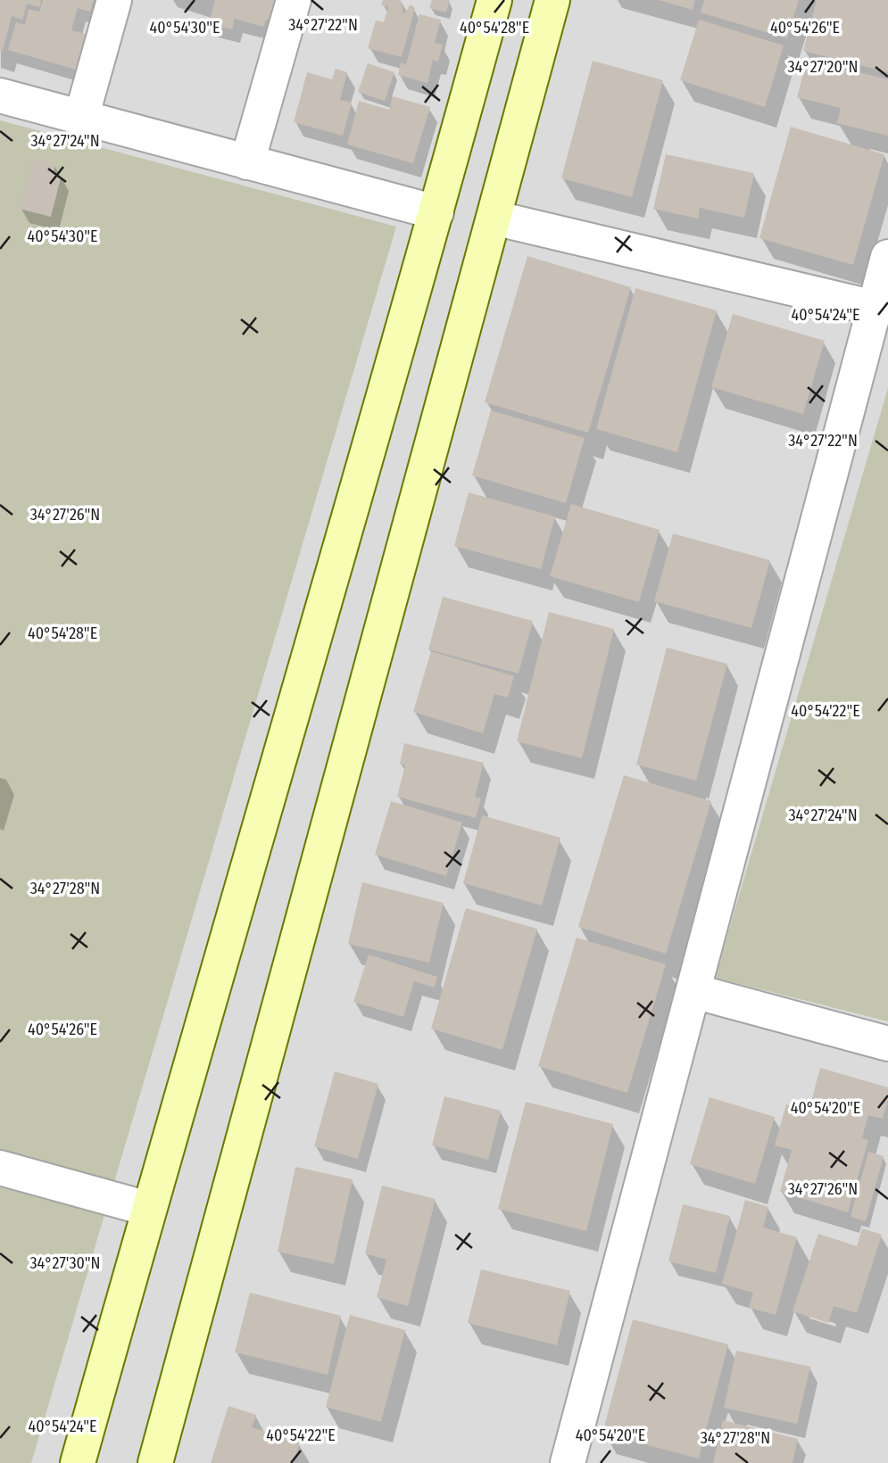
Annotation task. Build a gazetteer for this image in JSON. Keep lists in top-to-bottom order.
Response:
{
  "coordinates": [
    "34°27'22\"N",
    "40°54'30\"E",
    "40°54'28\"E",
    "40°54'26\"E",
    "34°27'20\"N",
    "34°27'24\"N",
    "40°54'24\"E",
    "34°27'26\"N",
    "40°54'22\"E",
    "34°27'28\"N",
    "40°54'20\"E",
    "34°27'30\"N"
  ]
}
